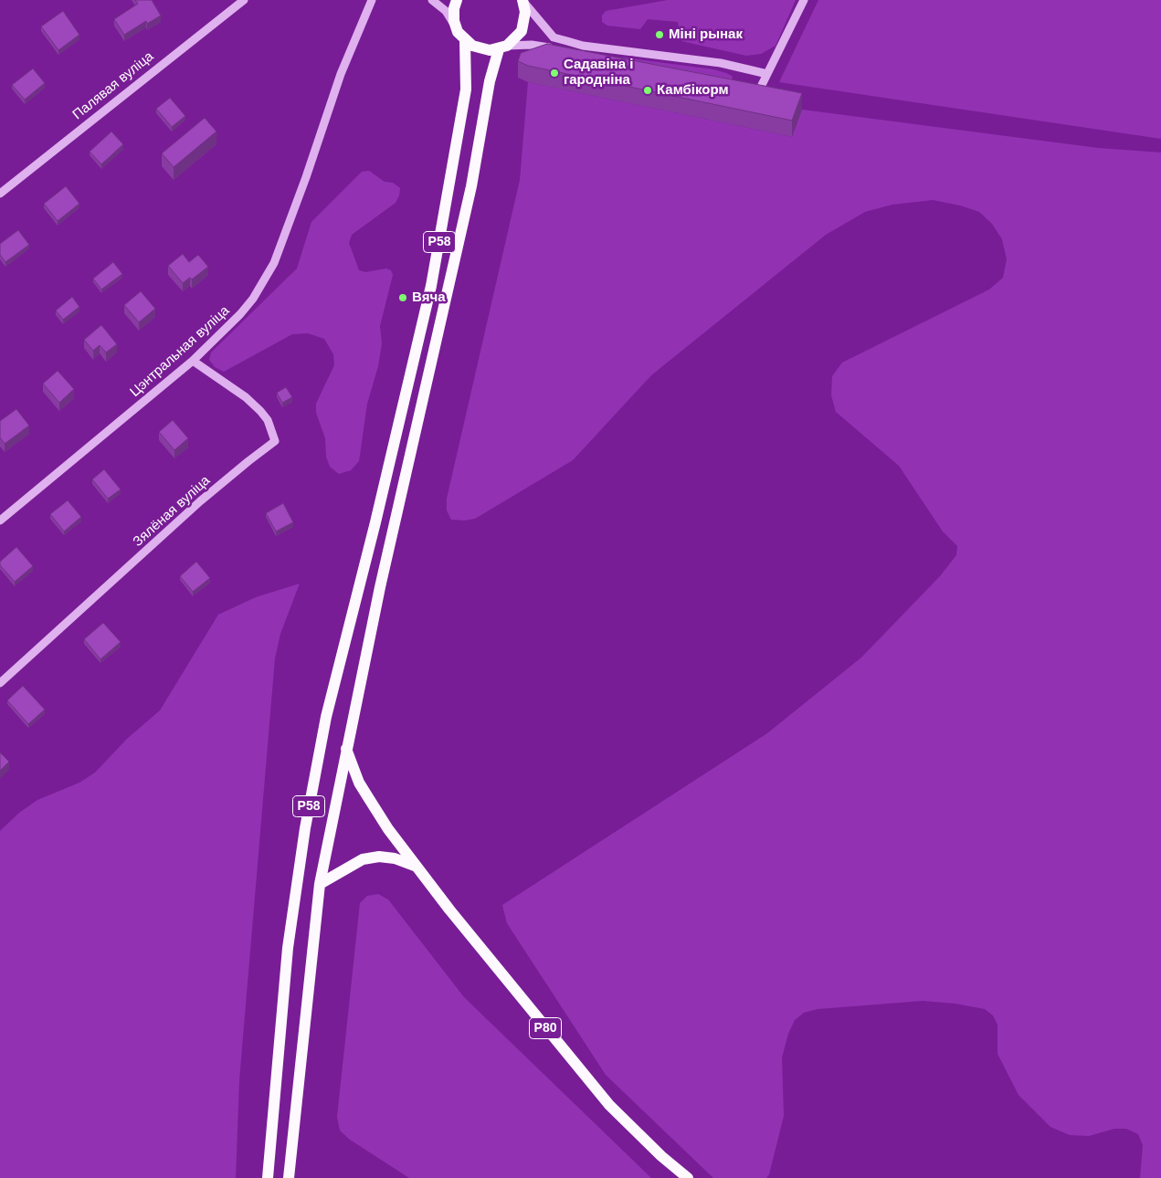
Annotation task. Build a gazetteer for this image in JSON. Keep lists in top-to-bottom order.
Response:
{
  "streets": {
    "main road": ["Р58", "Р80"],
    "street": ["Палявая вуліца", "Цэнтральная вуліца", "Зялёная вуліца"]
  },
  "crossings": [
    ["Р58", "Р80"],
    ["Цэнтральная вуліца", "Зялёная вуліца"]
  ],
  "places": [
    "Міні рынак",
    "Садавіна і гародніна",
    "Камбікорм",
    "Вяча"
  ]
}
